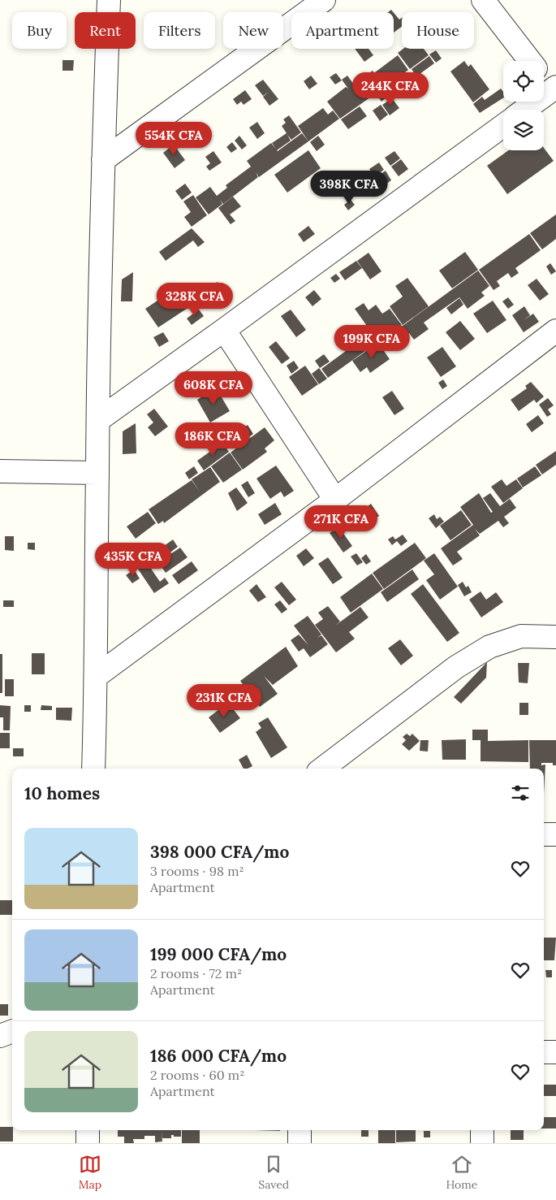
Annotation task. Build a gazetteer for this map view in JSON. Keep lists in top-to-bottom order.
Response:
{
  "page": {
    "chip": [
      "Buy",
      "Rent",
      "Filters",
      "New",
      "Apartment",
      "House"
    ],
    "price": [
      "244K CFA",
      "554K CFA",
      "398K CFA",
      "328K CFA",
      "199K CFA",
      "608K CFA",
      "186K CFA",
      "271K CFA",
      "435K CFA",
      "231K CFA"
    ],
    "heading": "10 homes",
    "list": [
      {
        "name": "398 000 CFA/mo",
        "note": "3 rooms · 98 m² · Apartment"
      },
      {
        "name": "199 000 CFA/mo",
        "note": "2 rooms · 72 m² · Apartment"
      },
      {
        "name": "186 000 CFA/mo",
        "note": "2 rooms · 60 m² · Apartment"
      }
    ],
    "tabs": ["Map", "Saved", "Home"]
  }
}
